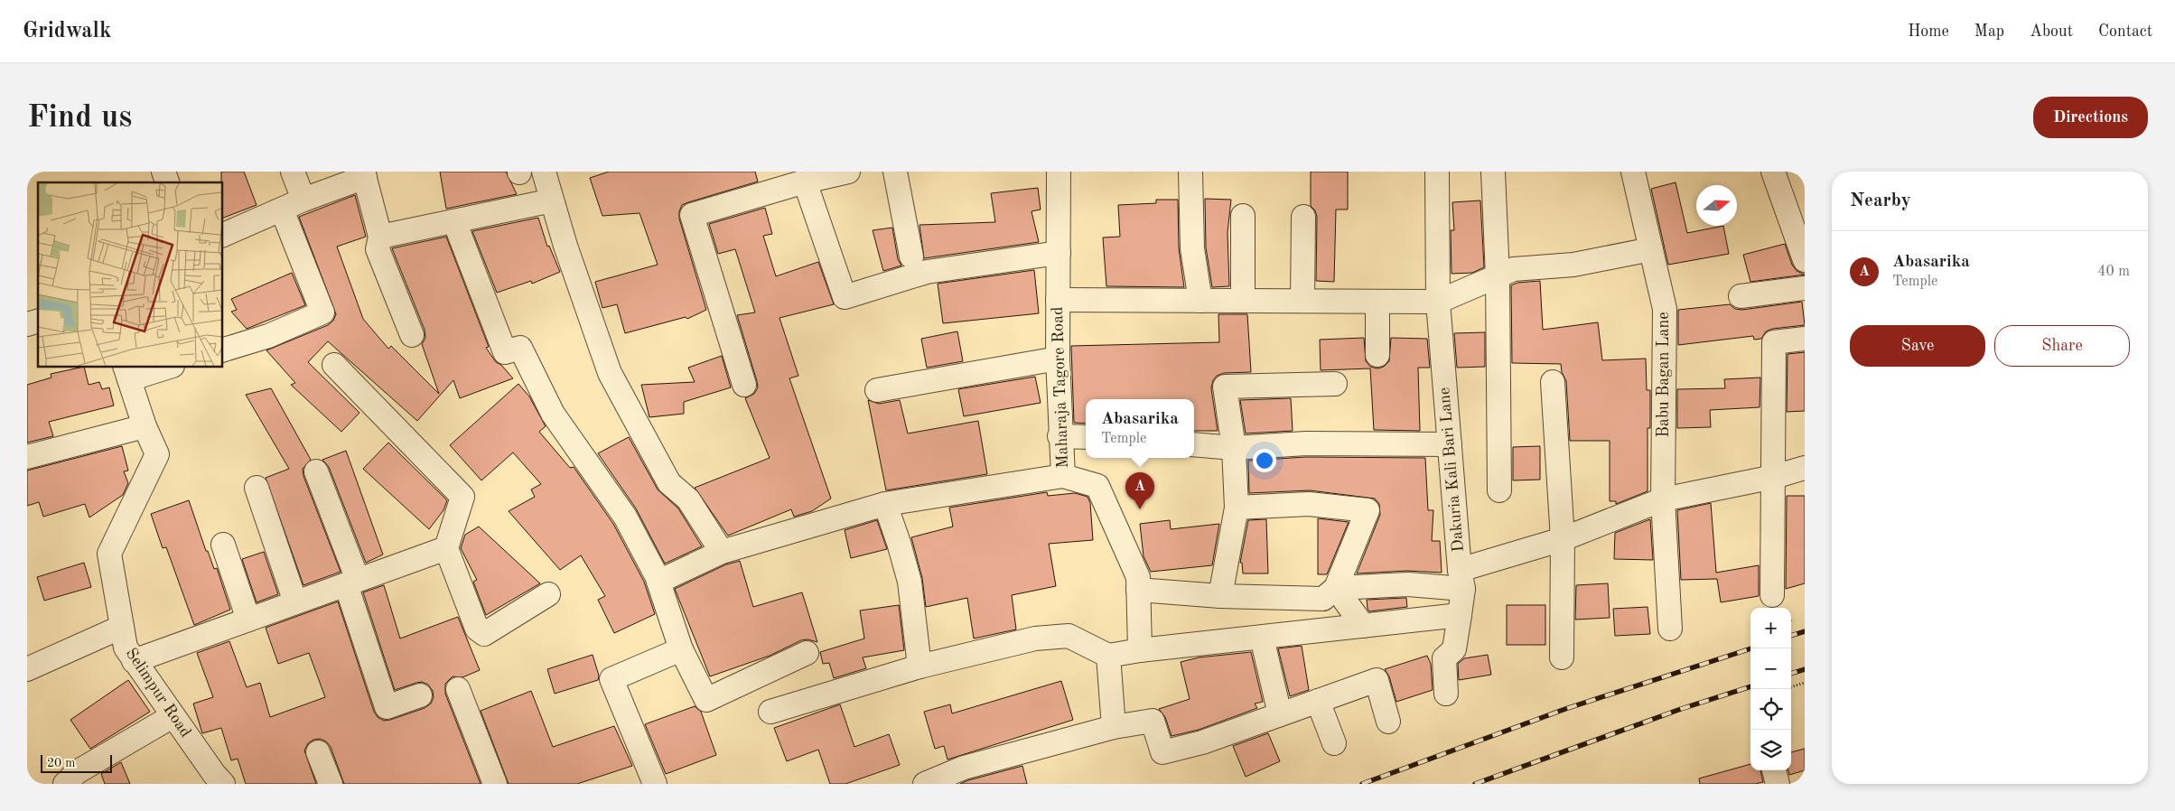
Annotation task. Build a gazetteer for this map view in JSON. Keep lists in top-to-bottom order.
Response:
{
  "streets": {
    "street": [
      "Babu Bagan Lane",
      "Maharaja Tagore Road",
      "Dakuria Kali Bari Lane",
      "Selimpur Road"
    ]
  },
  "crossings": [
    ["Babu Bagan Lane", "Dakuria Kali Bari Lane"]
  ],
  "scale_bar": "20 m",
  "north": "right",
  "page": {
    "header": "Gridwalk",
    "nav": [
      "Home",
      "Map",
      "About",
      "Contact"
    ],
    "buttons": [
      "Directions",
      ["Save", "Share"]
    ],
    "title": "Find us",
    "heading": "Nearby",
    "list": [
      {
        "mark": "A",
        "name": "Abasarika",
        "note": "Temple",
        "value": "40 m"
      }
    ],
    "popup": ["Abasarika", "Temple"],
    "pins": "A",
    "map_buttons": ["+", "−"],
    "scale": "20 m"
  }
}
